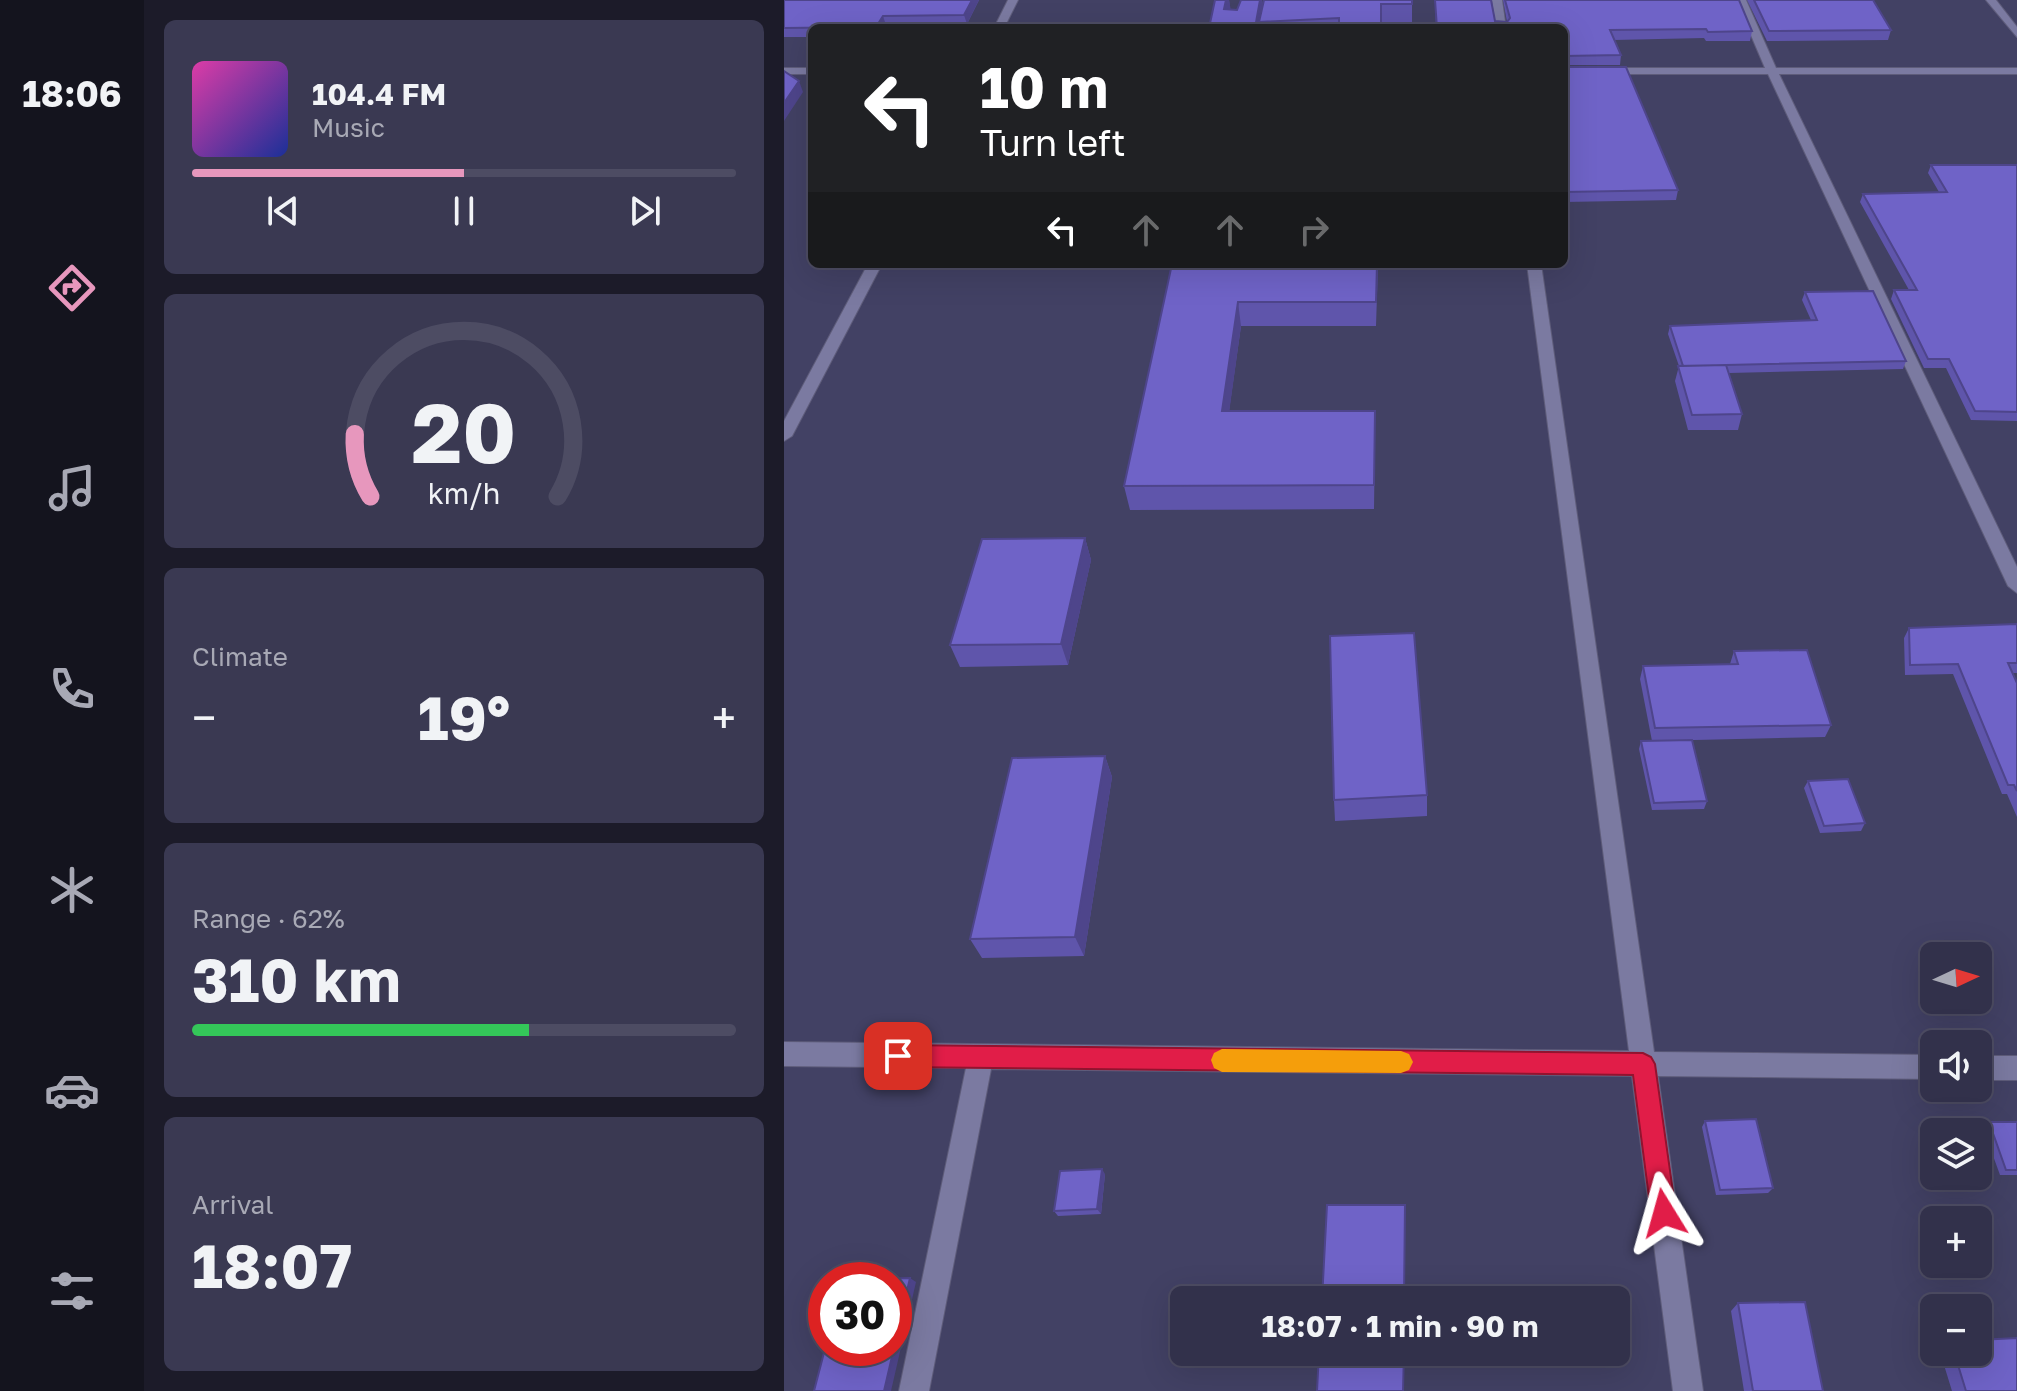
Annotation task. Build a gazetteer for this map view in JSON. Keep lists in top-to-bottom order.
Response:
{
  "north": "right",
  "page": {
    "tabs": "18:06",
    "turn": ["10 m", "Turn left"],
    "song": ["104.4 FM", "Music"],
    "tile": [
      "Climate",
      ["Range · 62%", "310 km"],
      ["Arrival", "18:07"]
    ],
    "heat": ["−", "19°", "+"],
    "map_buttons": ["+", "−"],
    "limit": "30",
    "trip": "18:07 · 1 min · 90 m",
    "gauge": ["20", "km/h"]
  }
}
